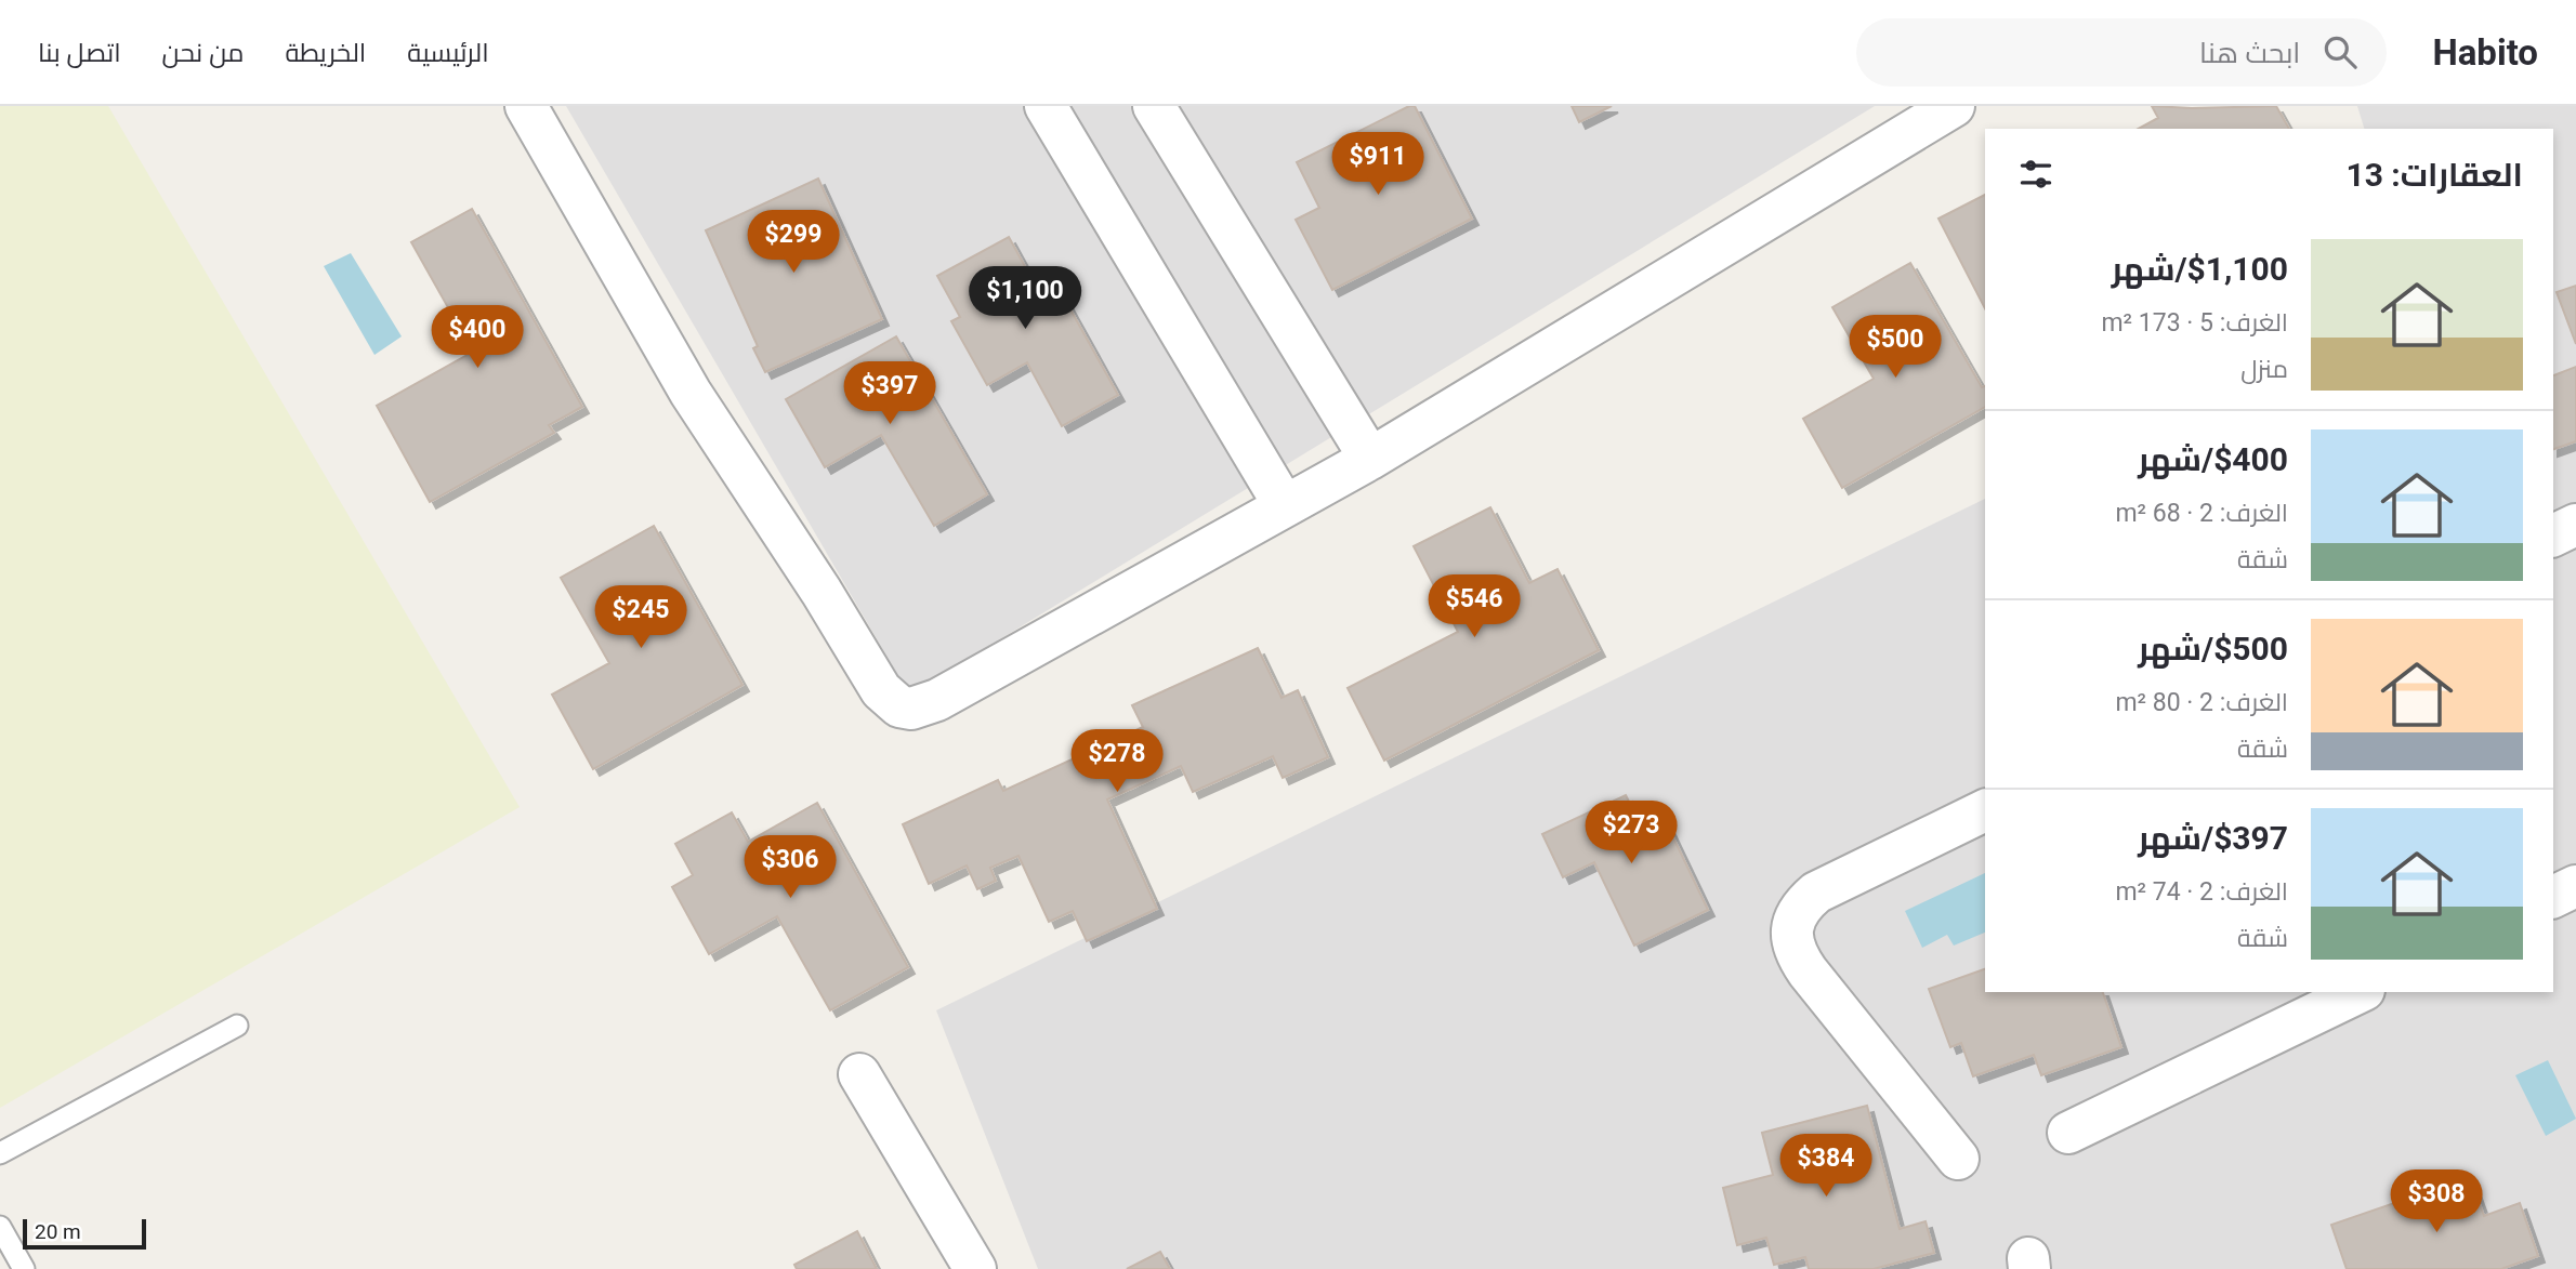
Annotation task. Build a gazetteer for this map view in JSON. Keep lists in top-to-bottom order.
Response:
{
  "scale_bar": "20 m",
  "page": {
    "header": "Habito",
    "search": "ابحث هنا",
    "nav": [
      "الرئيسية",
      "الخريطة",
      "من نحن",
      "اتصل بنا"
    ],
    "heading": "العقارات: 13",
    "price": [
      "$911",
      "$299",
      "$1,100",
      "$400",
      "$500",
      "$397",
      "$546",
      "$245",
      "$278",
      "$273",
      "$306",
      "$384",
      "$308"
    ],
    "list": [
      {
        "name": "$1,100/شهر",
        "note": "الغرف: 5 · 173 m² · منزل"
      },
      {
        "name": "$400/شهر",
        "note": "الغرف: 2 · 68 m² · شقة"
      },
      {
        "name": "$500/شهر",
        "note": "الغرف: 2 · 80 m² · شقة"
      },
      {
        "name": "$397/شهر",
        "note": "الغرف: 2 · 74 m² · شقة"
      }
    ],
    "scale": "20 m"
  }
}
